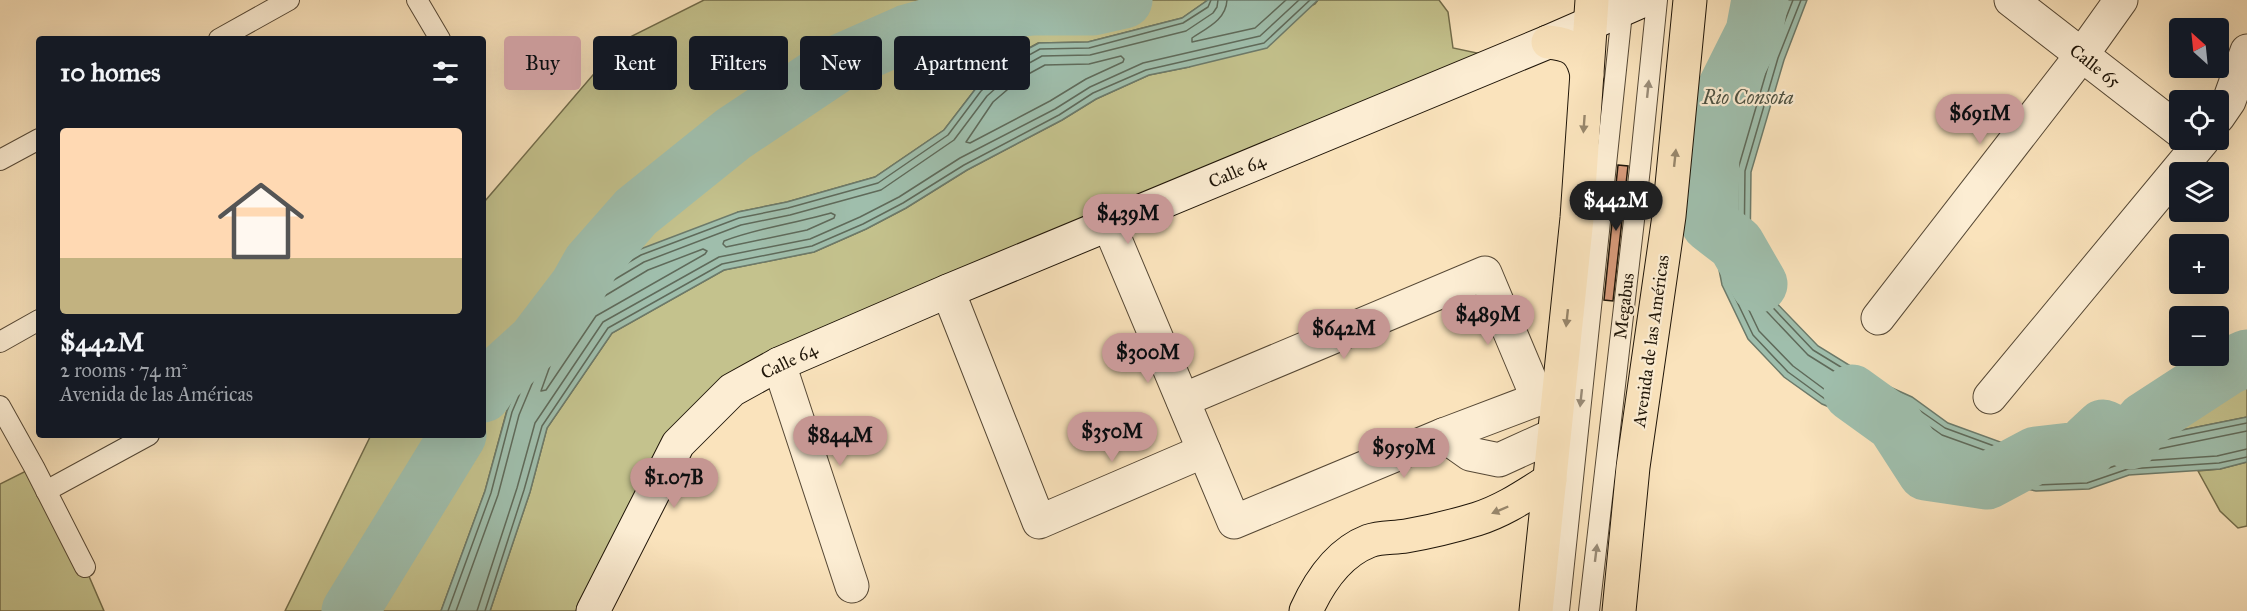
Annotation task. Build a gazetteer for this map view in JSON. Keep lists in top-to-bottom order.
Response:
{
  "streets": {
    "main road": ["Avenida de las Américas"],
    "street": ["Calle 65", "Calle 64"],
    "lane": ["Megabus"]
  },
  "crossings": [
    ["Calle 64", "Megabus"]
  ],
  "water": ["Rio Consota"],
  "north": "top left",
  "page": {
    "map_buttons": ["+", "−"],
    "chip": [
      "Buy",
      "Rent",
      "Filters",
      "New",
      "Apartment"
    ],
    "heading": "10 homes",
    "price": [
      "$691M",
      "$442M",
      "$439M",
      "$489M",
      "$642M",
      "$300M",
      "$350M",
      "$844M",
      "$959M",
      "$1.07B"
    ],
    "list": [
      {
        "name": "$442M",
        "note": "2 rooms · 74 m² · Avenida de las Américas"
      }
    ]
  }
}
